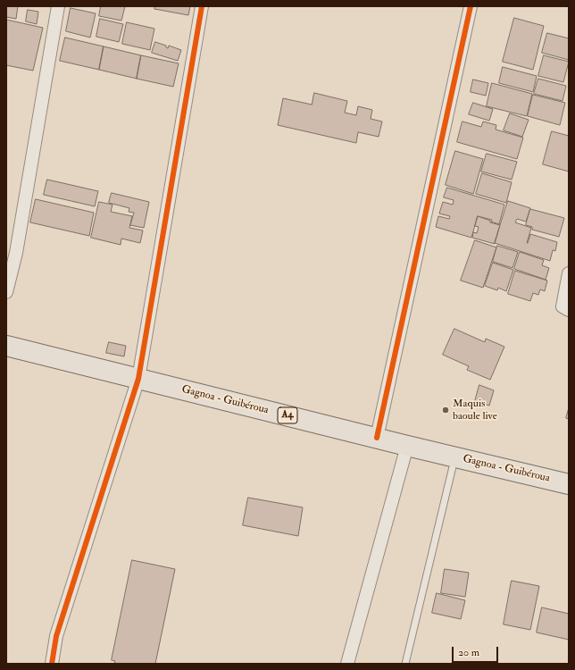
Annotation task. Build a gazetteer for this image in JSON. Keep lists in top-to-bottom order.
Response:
{
  "streets": {
    "main road": ["Gagnoa - Guibéroua", "A4"]
  },
  "places": ["Maquis baoule live"],
  "scale_bar": "20 m"
}
